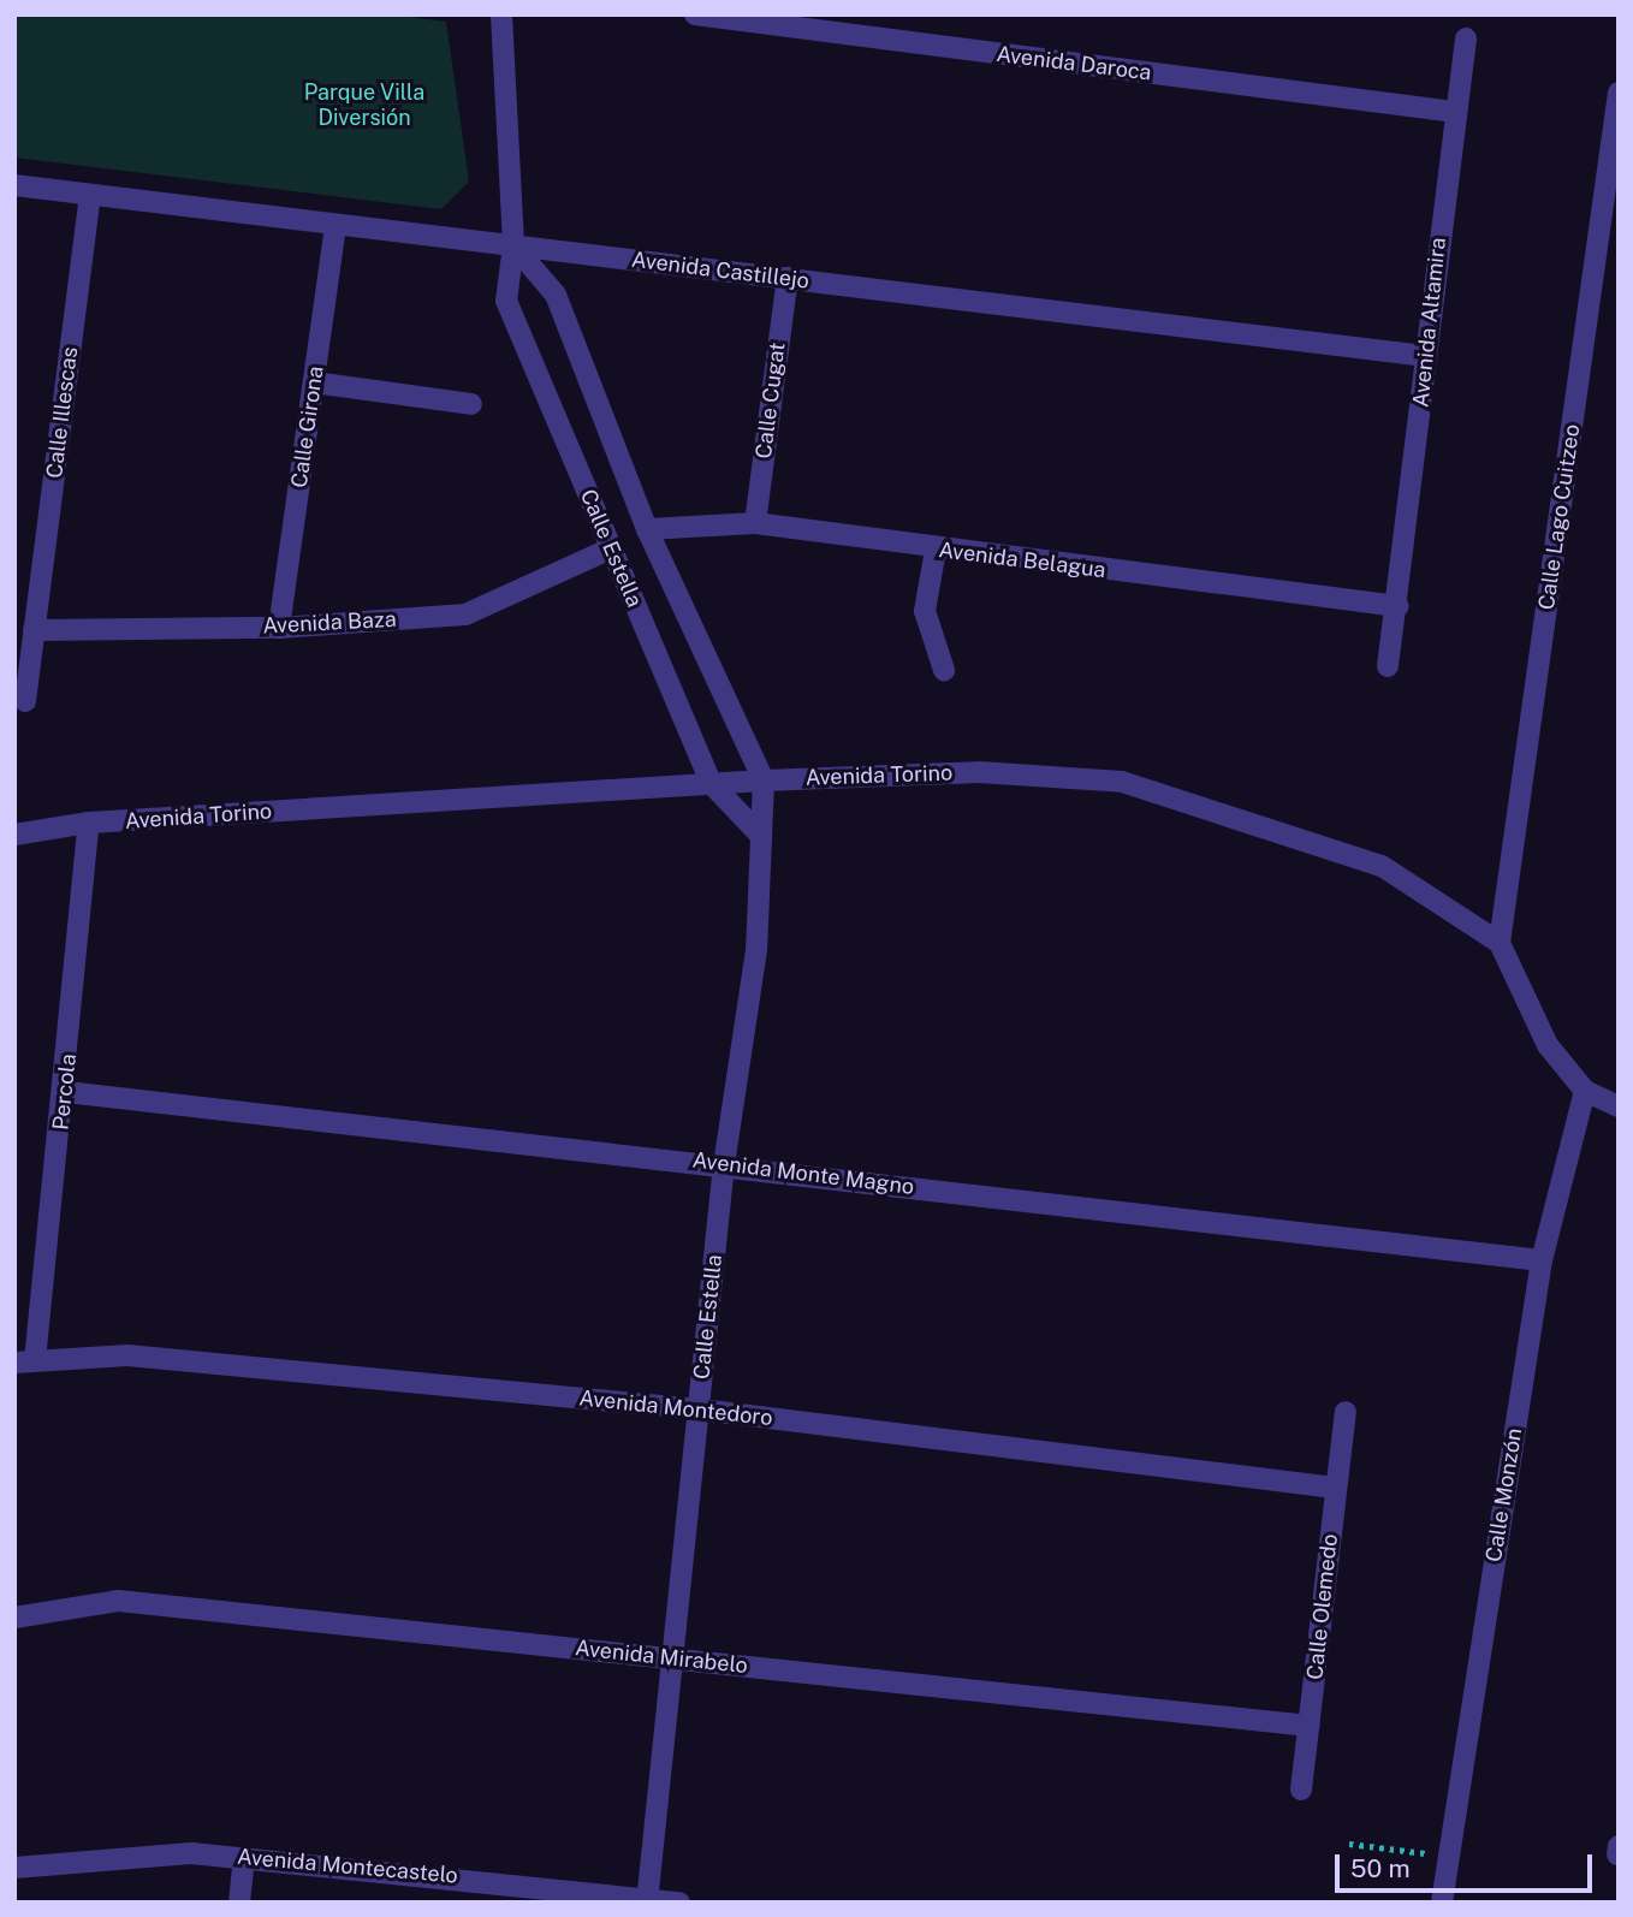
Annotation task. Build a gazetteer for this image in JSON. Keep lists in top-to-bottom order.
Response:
{
  "streets": {
    "street": [
      "Avenida Daroca",
      "Avenida Castillejo",
      "Avenida Altamira",
      "Calle Cugat",
      "Calle Illescas",
      "Calle Girona",
      "Calle Lago Cuitzeo",
      "Calle Estella",
      "Avenida Belagua",
      "Avenida Baza",
      "Avenida Torino",
      "Percola",
      "Avenida Monte Magno",
      "Avenida Montedoro",
      "Calle Monzón",
      "Calle Olemedo",
      "Avenida Mirabelo",
      "Avenida Montecastelo"
    ]
  },
  "crossings": [
    ["Avenida Daroca", "Avenida Altamira"],
    ["Avenida Castillejo", "Avenida Altamira"],
    ["Avenida Castillejo", "Calle Cugat"],
    ["Avenida Castillejo", "Calle Illescas"],
    ["Avenida Castillejo", "Calle Girona"],
    ["Avenida Castillejo", "Calle Estella"],
    ["Avenida Altamira", "Avenida Belagua"],
    ["Calle Cugat", "Avenida Belagua"],
    ["Calle Illescas", "Avenida Baza"],
    ["Calle Girona", "Avenida Baza"],
    ["Calle Lago Cuitzeo", "Avenida Torino"],
    ["Calle Estella", "Avenida Belagua"],
    ["Calle Estella", "Avenida Baza"],
    ["Calle Estella", "Avenida Torino"],
    ["Calle Estella", "Avenida Monte Magno"],
    ["Calle Estella", "Avenida Montedoro"],
    ["Calle Estella", "Avenida Mirabelo"],
    ["Calle Estella", "Avenida Montecastelo"],
    ["Avenida Torino", "Percola"],
    ["Percola", "Avenida Monte Magno"],
    ["Percola", "Avenida Montedoro"],
    ["Avenida Monte Magno", "Calle Monzón"],
    ["Avenida Montedoro", "Calle Olemedo"],
    ["Calle Olemedo", "Avenida Mirabelo"]
  ],
  "parks": ["Parque Villa Diversión"],
  "scale_bar": "50 m"
}
